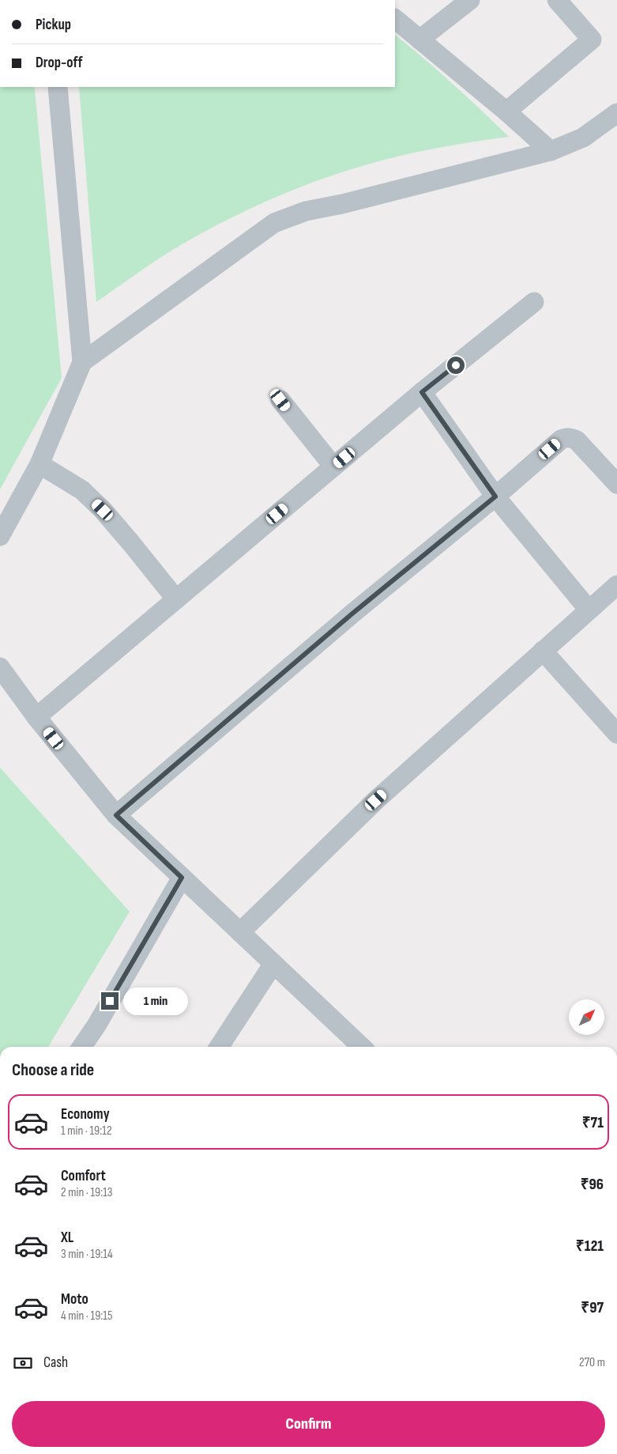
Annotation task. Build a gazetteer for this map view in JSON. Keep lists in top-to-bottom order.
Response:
{
  "north": "top right",
  "page": {
    "banner": ["Pickup", "Drop-off"],
    "bubble": "1 min",
    "heading": "Choose a ride",
    "list": [
      {
        "name": "Economy",
        "note": "1 min · 19:12",
        "value": "₹71"
      },
      {
        "name": "Comfort",
        "note": "2 min · 19:13",
        "value": "₹96"
      },
      {
        "name": "XL",
        "note": "3 min · 19:14",
        "value": "₹121"
      },
      {
        "name": "Moto",
        "note": "4 min · 19:15",
        "value": "₹97"
      }
    ],
    "pay": ["Cash", "270 m"],
    "buttons": "Confirm"
  }
}
